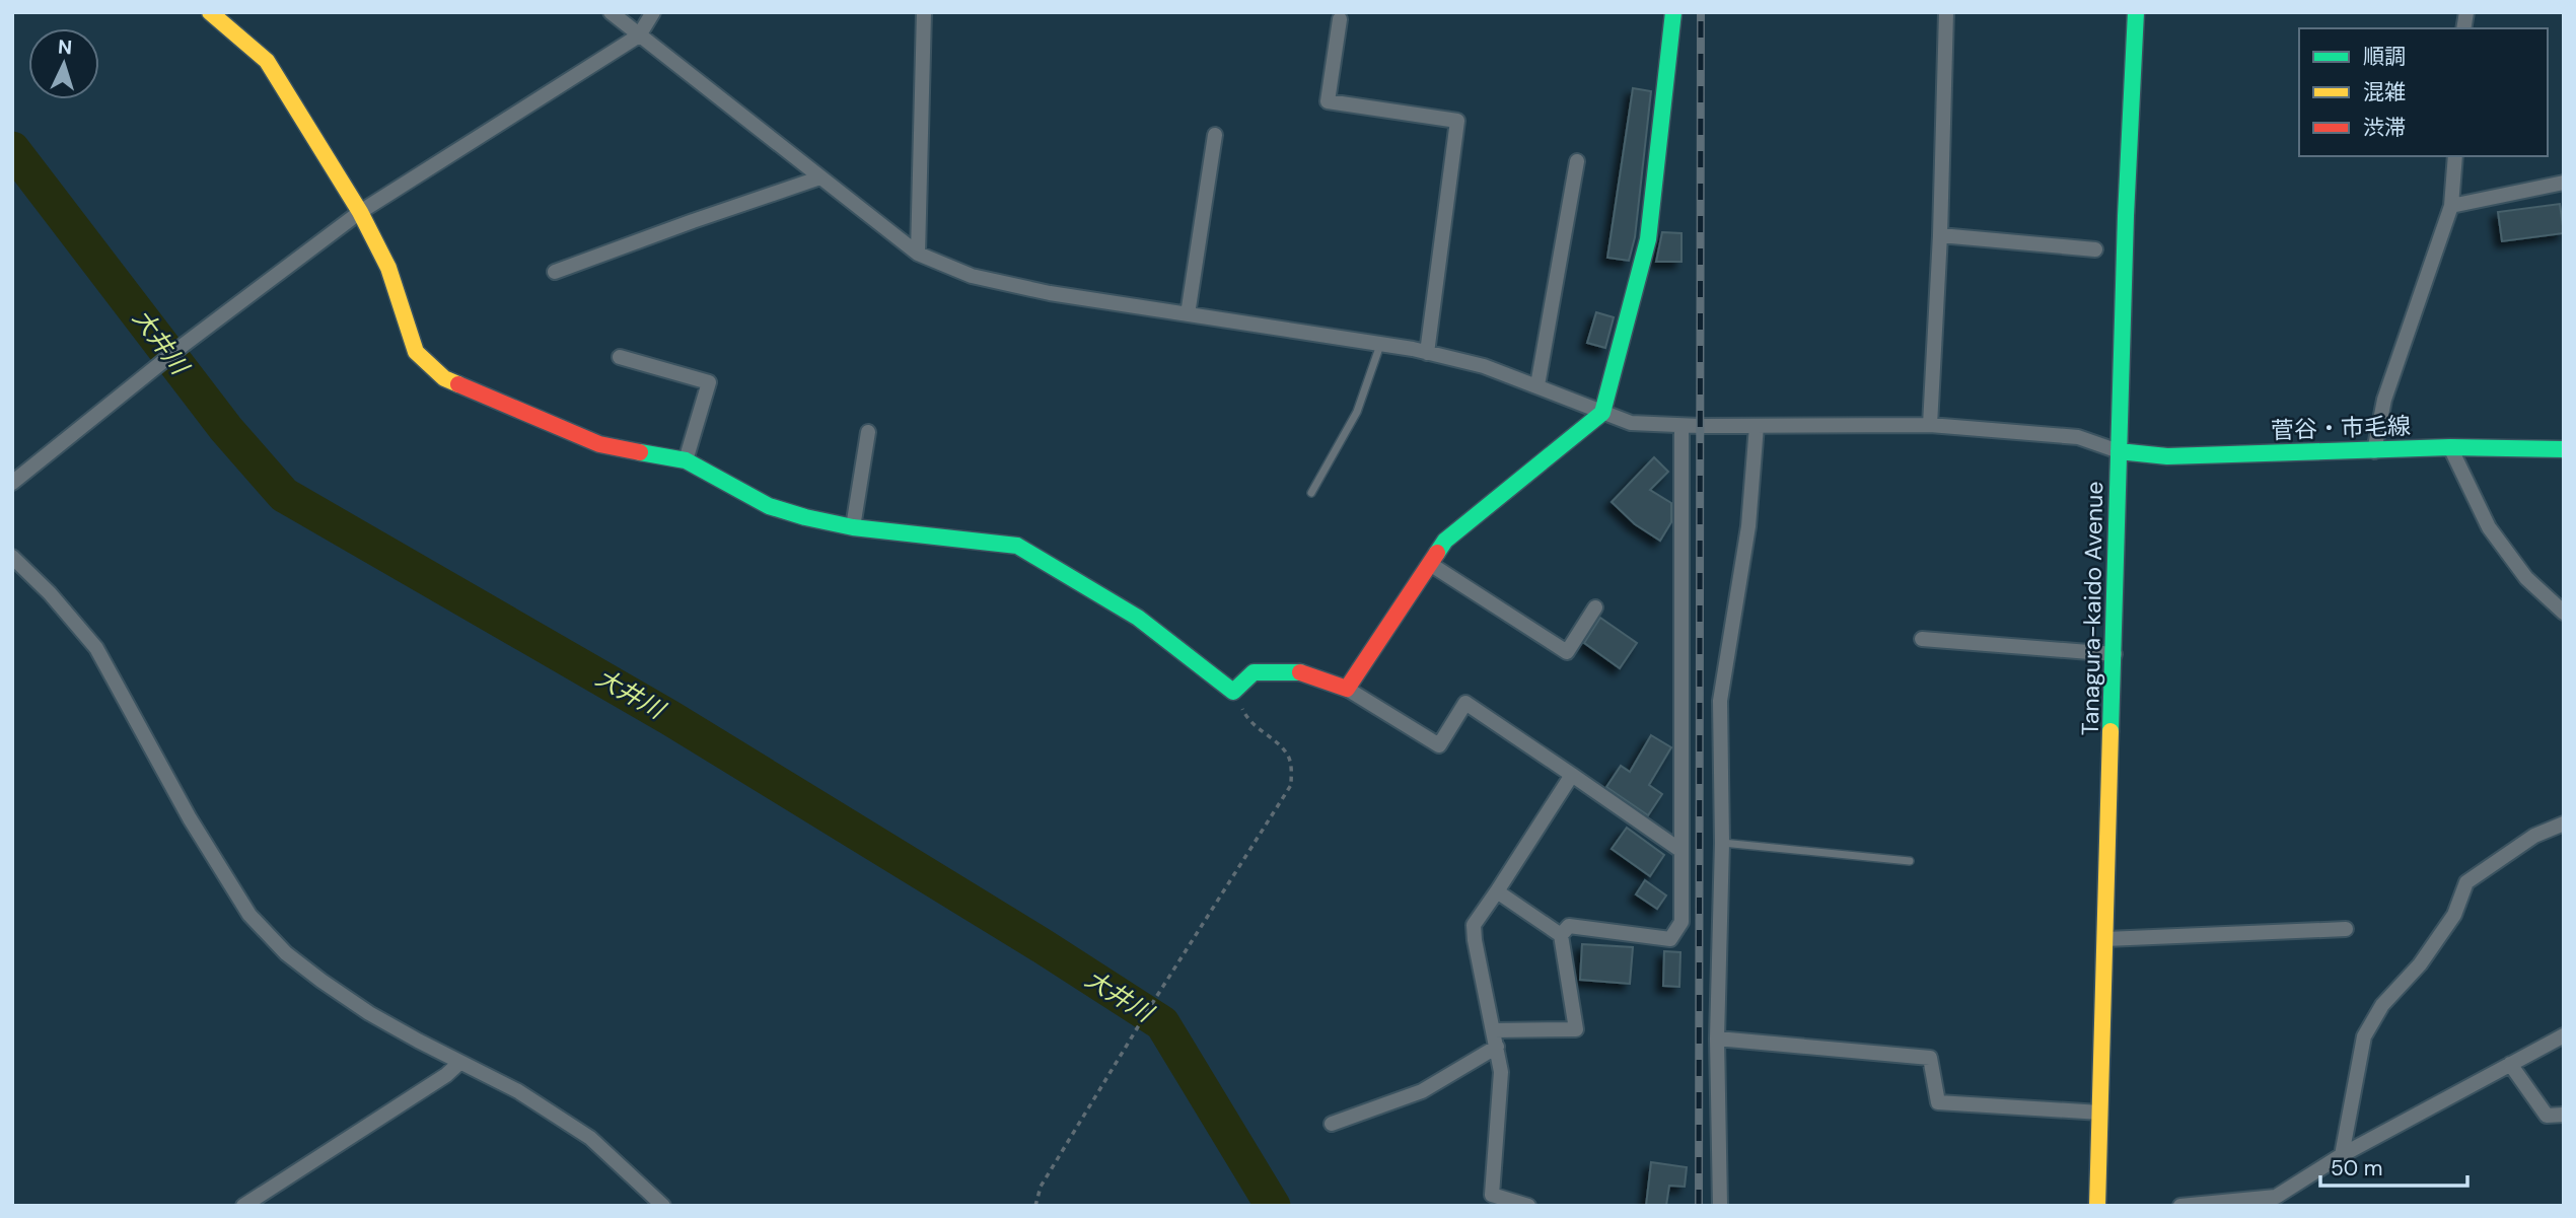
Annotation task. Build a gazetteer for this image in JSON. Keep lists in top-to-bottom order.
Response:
{
  "streets": {
    "street": ["菅谷・市毛線", "Tanagura-kaido Avenue"]
  },
  "crossings": [
    ["菅谷・市毛線", "Tanagura-kaido Avenue"]
  ],
  "water": ["大井川"],
  "legend": ["順調", "混雑", "渋滞"],
  "scale_bar": "50 m",
  "north": "top"
}
